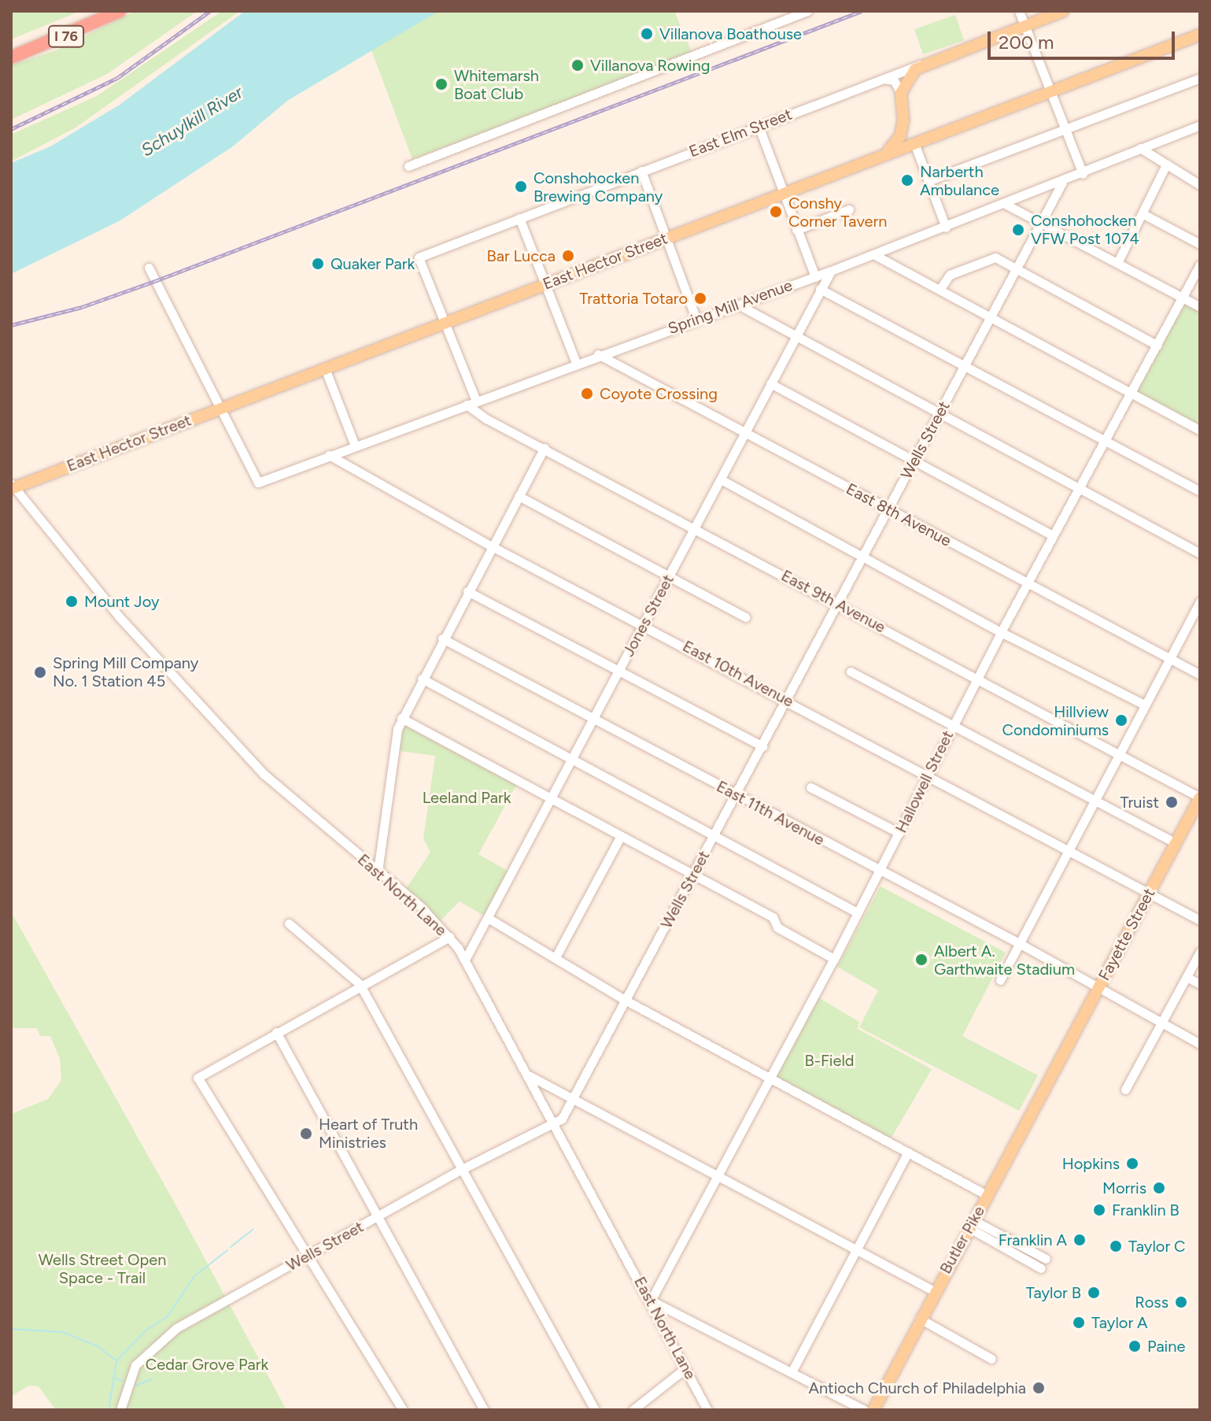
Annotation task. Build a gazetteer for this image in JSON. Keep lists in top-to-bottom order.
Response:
{
  "streets": {
    "highway": ["I 76"],
    "main road": [
      "East Elm Street",
      "East Hector Street",
      "Fayette Street",
      "Butler Pike"
    ],
    "street": [
      "Spring Mill Avenue",
      "Wells Street",
      "East 8th Avenue",
      "East 9th Avenue",
      "Jones Street",
      "East 10th Avenue",
      "Hallowell Street",
      "East 11th Avenue",
      "East North Lane"
    ]
  },
  "crossings": [
    ["East Elm Street", "East Hector Street"],
    ["East Hector Street", "Spring Mill Avenue"],
    ["East Hector Street", "East North Lane"],
    ["Spring Mill Avenue", "Wells Street"],
    ["Spring Mill Avenue", "East 8th Avenue"],
    ["Spring Mill Avenue", "East 9th Avenue"],
    ["Spring Mill Avenue", "Jones Street"],
    ["Spring Mill Avenue", "East 10th Avenue"],
    ["Wells Street", "East 8th Avenue"],
    ["Wells Street", "East 9th Avenue"],
    ["Wells Street", "East 10th Avenue"],
    ["Wells Street", "East 11th Avenue"],
    ["Wells Street", "East North Lane"],
    ["East 8th Avenue", "Jones Street"],
    ["East 8th Avenue", "Hallowell Street"],
    ["East 9th Avenue", "Jones Street"],
    ["East 9th Avenue", "Hallowell Street"],
    ["East 9th Avenue", "Fayette Street"],
    ["Jones Street", "East 10th Avenue"],
    ["Jones Street", "East 11th Avenue"],
    ["Jones Street", "East North Lane"],
    ["East 10th Avenue", "Hallowell Street"],
    ["East 10th Avenue", "Fayette Street"],
    ["Hallowell Street", "East 11th Avenue"],
    ["Hallowell Street", "East North Lane"],
    ["East 11th Avenue", "Fayette Street"],
    ["Fayette Street", "Butler Pike"]
  ],
  "water": ["Schuylkill River"],
  "parks": [
    "Leeland Park",
    "B-Field",
    "Wells Street Open Space - Trail",
    "Cedar Grove Park"
  ],
  "places": [
    "Villanova Boathouse",
    "Villanova Rowing",
    "Whitemarsh Boat Club",
    "Narberth Ambulance",
    "Conshohocken Brewing Company",
    "Conshy Corner Tavern",
    "Conshohocken VFW Post 1074",
    "Bar Lucca",
    "Quaker Park",
    "Trattoria Totaro",
    "Coyote Crossing",
    "Mount Joy",
    "Spring Mill Company No. 1 Station 45",
    "Hillview Condominiums",
    "Truist",
    "Albert A. Garthwaite Stadium",
    "Heart of Truth Ministries",
    "Hopkins",
    "Morris",
    "Franklin B",
    "Franklin A",
    "Taylor C",
    "Taylor B",
    "Ross",
    "Taylor A",
    "Paine",
    "Antioch Church of Philadelphia"
  ],
  "scale_bar": "200 m"
}
